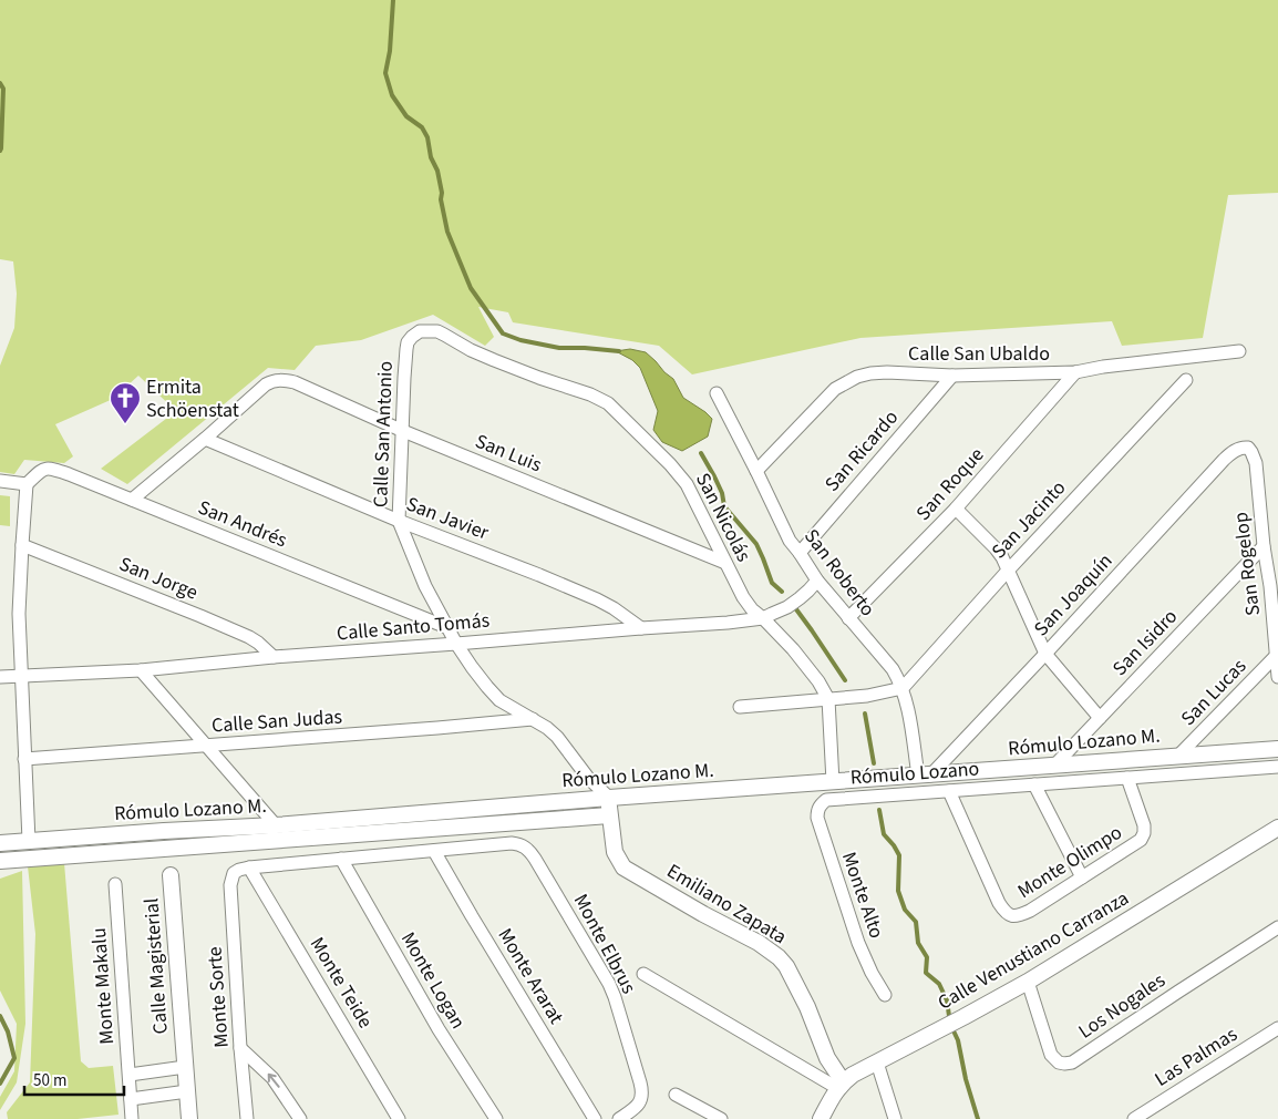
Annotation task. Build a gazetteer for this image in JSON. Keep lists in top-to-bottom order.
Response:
{
  "streets": {
    "street": [
      "Calle San Ubaldo",
      "Calle San Antonio",
      "San Ricardo",
      "San Luis",
      "San Roque",
      "San Nicolás",
      "San Javier",
      "San Jacinto",
      "San Andrés",
      "San Rogelop",
      "San Roberto",
      "San Jorge",
      "San Joaquín",
      "Calle Santo Tomás",
      "San Isidro",
      "San Lucas",
      "Calle San Judas",
      "Rómulo Lozano M.",
      "Rómulo Lozano",
      "Monte Olimpo",
      "Monte Alto",
      "Emiliano Zapata",
      "Monte Elbrus",
      "Calle Venustiano Carranza",
      "Calle Magisterial",
      "Monte Ararat",
      "Monte Logan",
      "Monte Teide",
      "Monte Makalu",
      "Monte Sorte",
      "Los Nogales",
      "Las Palmas"
    ]
  },
  "crossings": [
    ["Calle San Ubaldo", "San Ricardo"],
    ["Calle San Ubaldo", "San Roque"],
    ["Calle San Ubaldo", "San Roberto"],
    ["Calle San Antonio", "San Luis"],
    ["Calle San Antonio", "San Nicolás"],
    ["Calle San Antonio", "San Javier"],
    ["Calle San Antonio", "San Andrés"],
    ["Calle San Antonio", "Calle Santo Tomás"],
    ["Calle San Antonio", "Calle San Judas"],
    ["Calle San Antonio", "Rómulo Lozano M."],
    ["Calle San Antonio", "Emiliano Zapata"],
    ["San Ricardo", "San Roberto"],
    ["San Luis", "San Nicolás"],
    ["San Luis", "San Javier"],
    ["San Roque", "San Roberto"],
    ["San Nicolás", "Calle Santo Tomás"],
    ["San Nicolás", "Rómulo Lozano M."],
    ["San Javier", "Calle Santo Tomás"],
    ["San Jacinto", "San Roberto"],
    ["San Rogelop", "San Joaquín"],
    ["San Rogelop", "San Isidro"],
    ["San Rogelop", "San Lucas"],
    ["San Roberto", "San Joaquín"],
    ["San Roberto", "Calle Santo Tomás"],
    ["San Roberto", "Rómulo Lozano M."],
    ["San Jorge", "Calle Santo Tomás"],
    ["San Joaquín", "Rómulo Lozano M."],
    ["San Isidro", "Rómulo Lozano M."],
    ["San Lucas", "Rómulo Lozano M."],
    ["Rómulo Lozano M.", "Emiliano Zapata"],
    ["Rómulo Lozano", "Monte Olimpo"],
    ["Rómulo Lozano", "Monte Alto"],
    ["Emiliano Zapata", "Calle Venustiano Carranza"],
    ["Monte Elbrus", "Monte Ararat"],
    ["Calle Venustiano Carranza", "Los Nogales"],
    ["Monte Teide", "Monte Sorte"]
  ],
  "places": {
    "church": ["Ermita Schöenstat"]
  },
  "scale_bar": "50 m"
}
